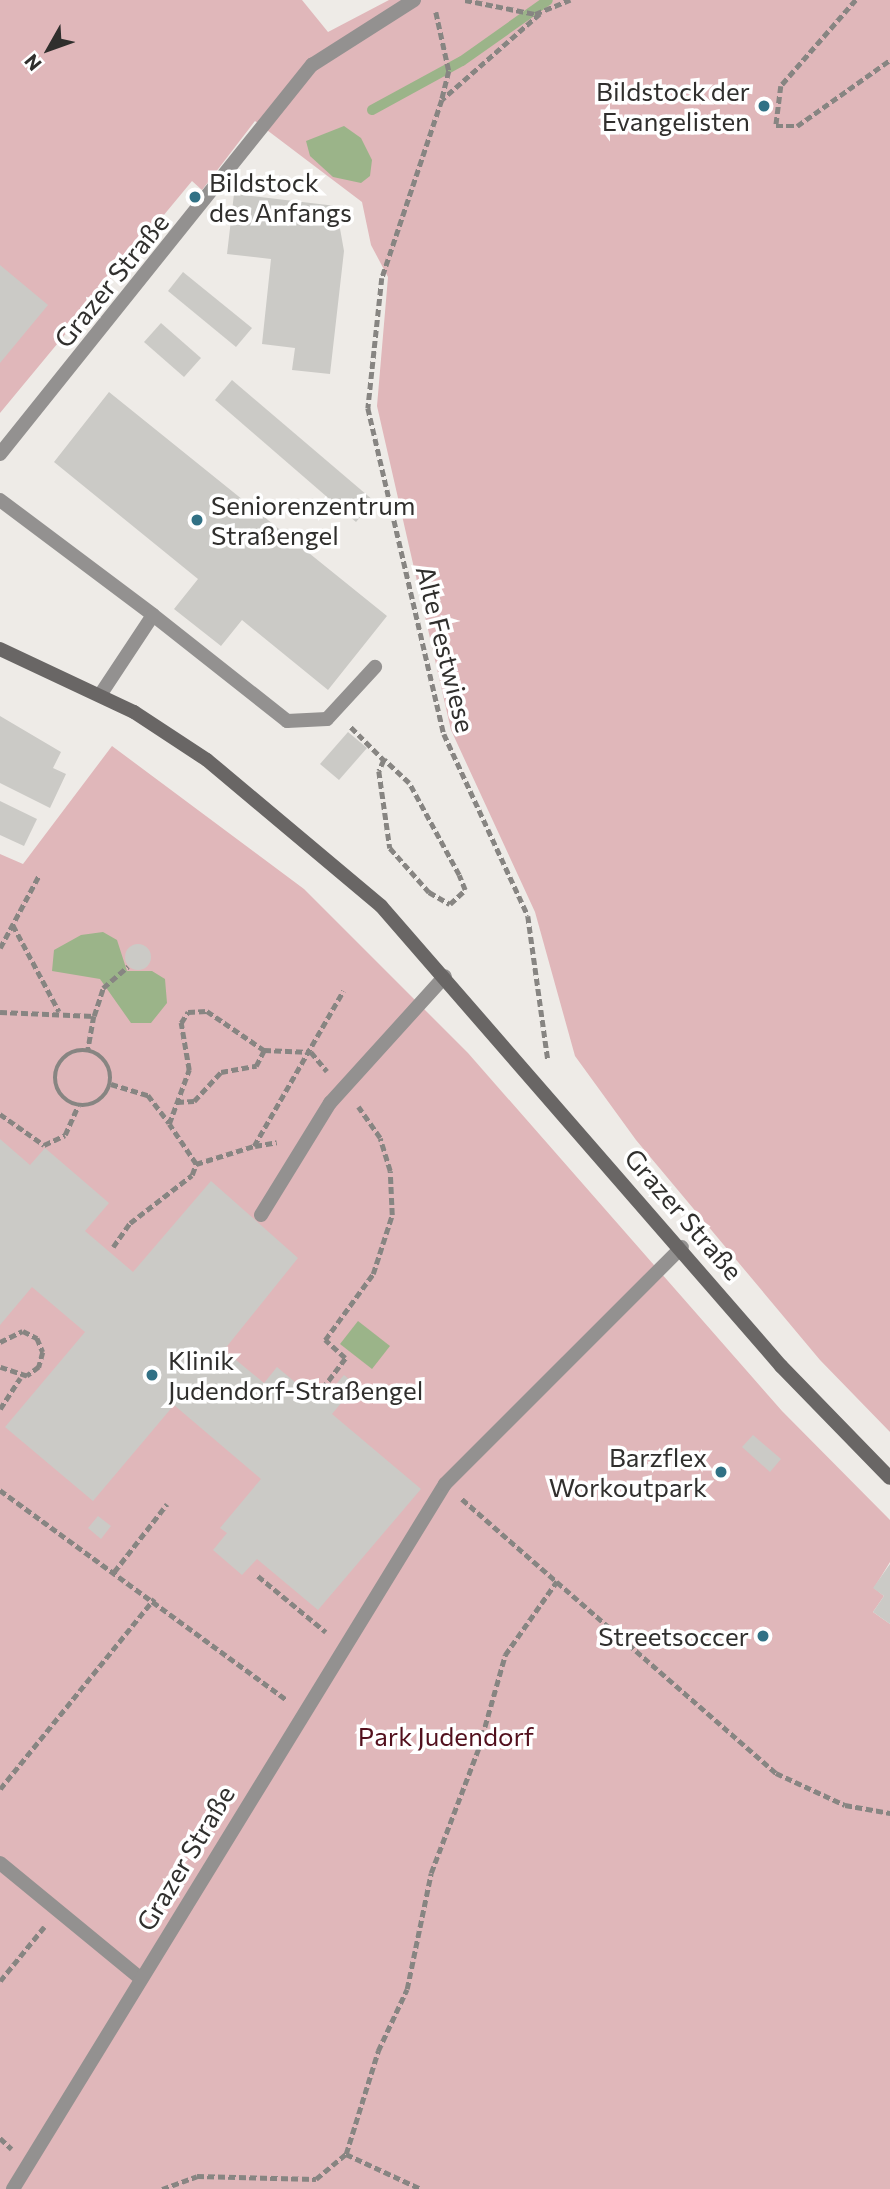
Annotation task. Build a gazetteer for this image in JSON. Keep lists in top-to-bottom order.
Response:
{
  "streets": {
    "main road": ["Grazer Straße"],
    "path": ["Alte Festwiese"]
  },
  "crossings": [
    ["Grazer Straße", "Alte Festwiese"]
  ],
  "parks": ["Park Judendorf"],
  "places": [
    "Bildstock der Evangelisten",
    "Bildstock des Anfangs",
    "Seniorenzentrum Straßengel",
    "Klinik Judendorf-Straßengel",
    "Barzflex Workoutpark",
    "Streetsoccer"
  ],
  "north": "bottom left"
}
